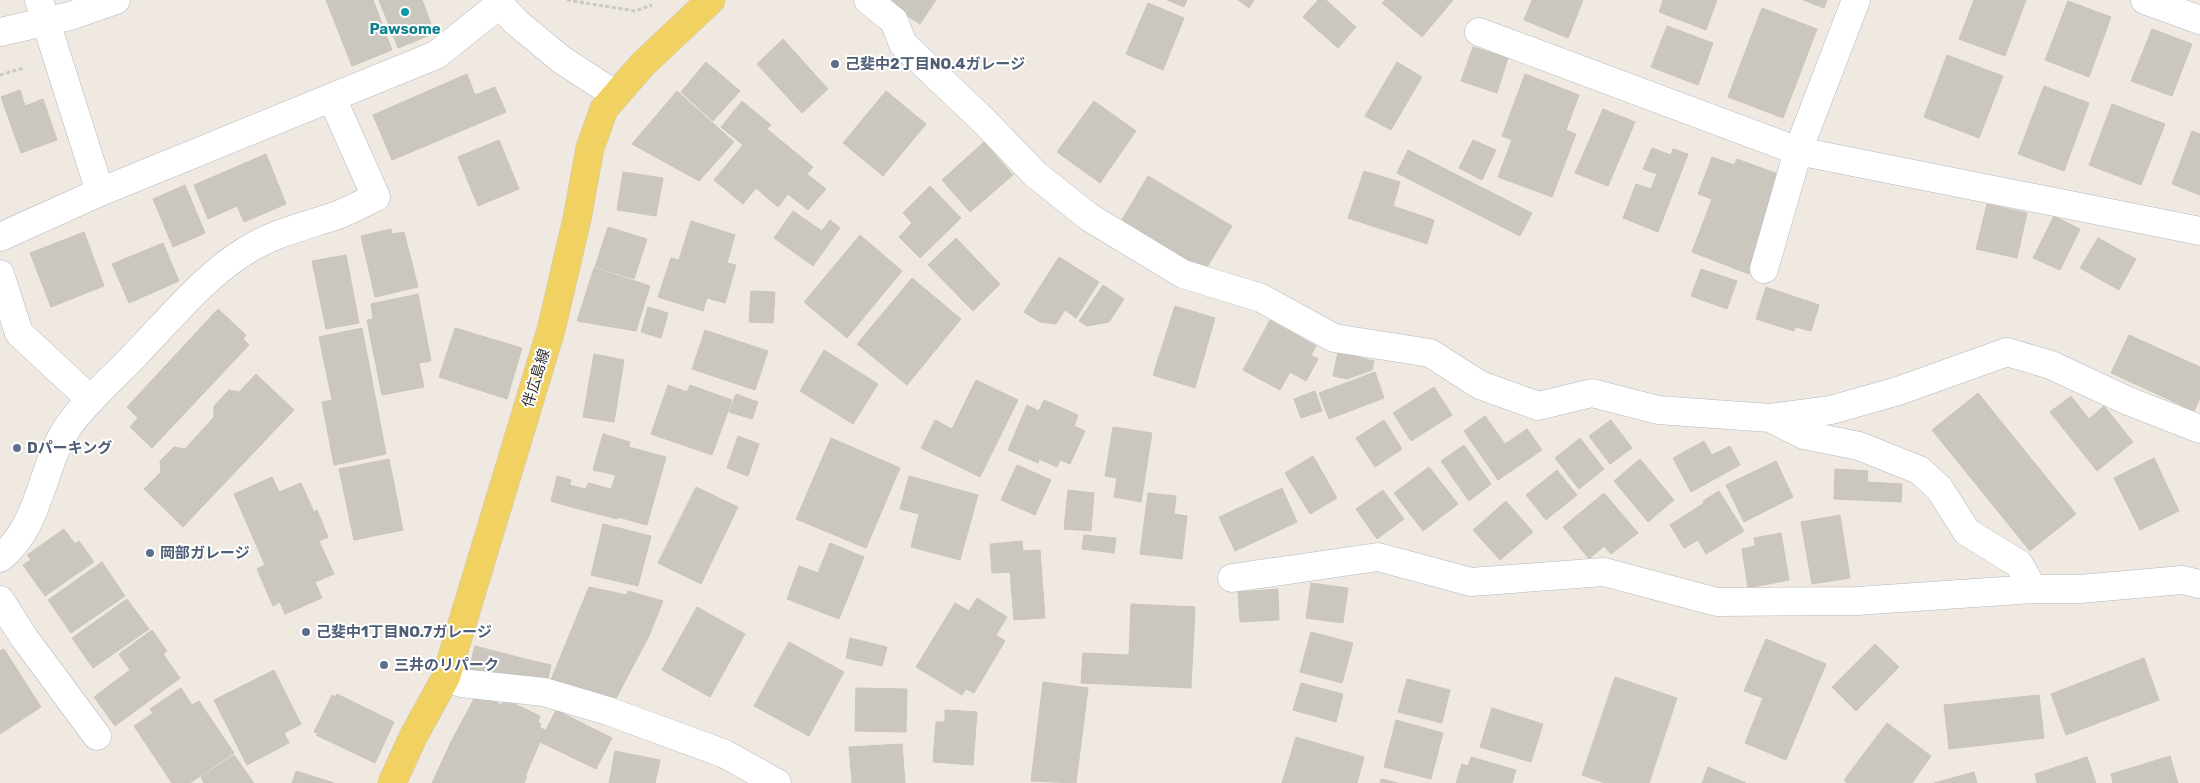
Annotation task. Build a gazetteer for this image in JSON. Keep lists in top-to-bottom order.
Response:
{
  "streets": {
    "main road": ["伴広島線"]
  },
  "places": [
    "Pawsome",
    "己斐中2丁目NO.4ガレージ",
    "Dパーキング",
    "岡部ガレージ",
    "己斐中1丁目NO.7ガレージ",
    "三井のリパーク"
  ]
}
